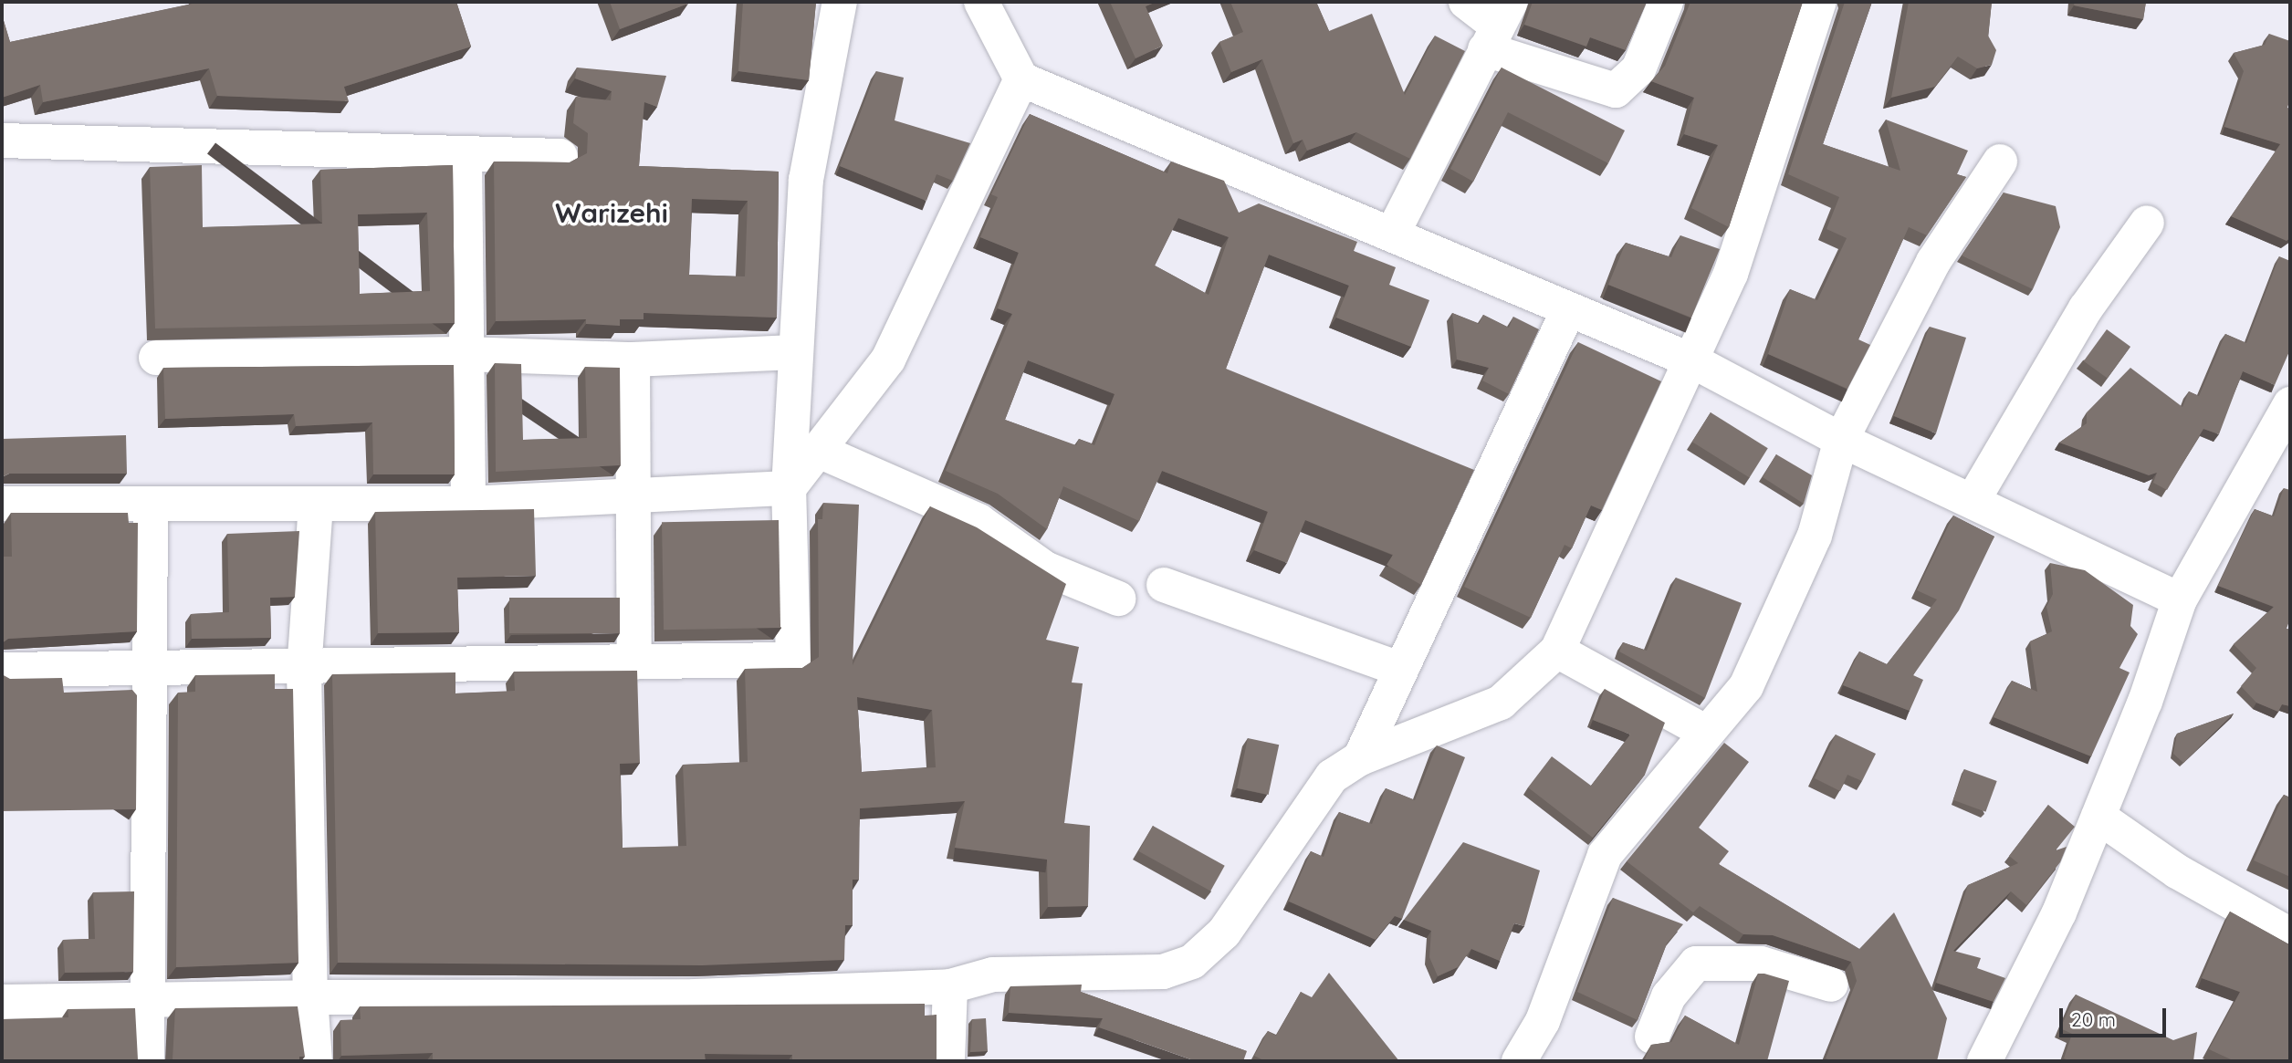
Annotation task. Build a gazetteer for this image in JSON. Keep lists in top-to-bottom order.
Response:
{
  "districts": ["Warizehi"],
  "scale_bar": "20 m"
}
